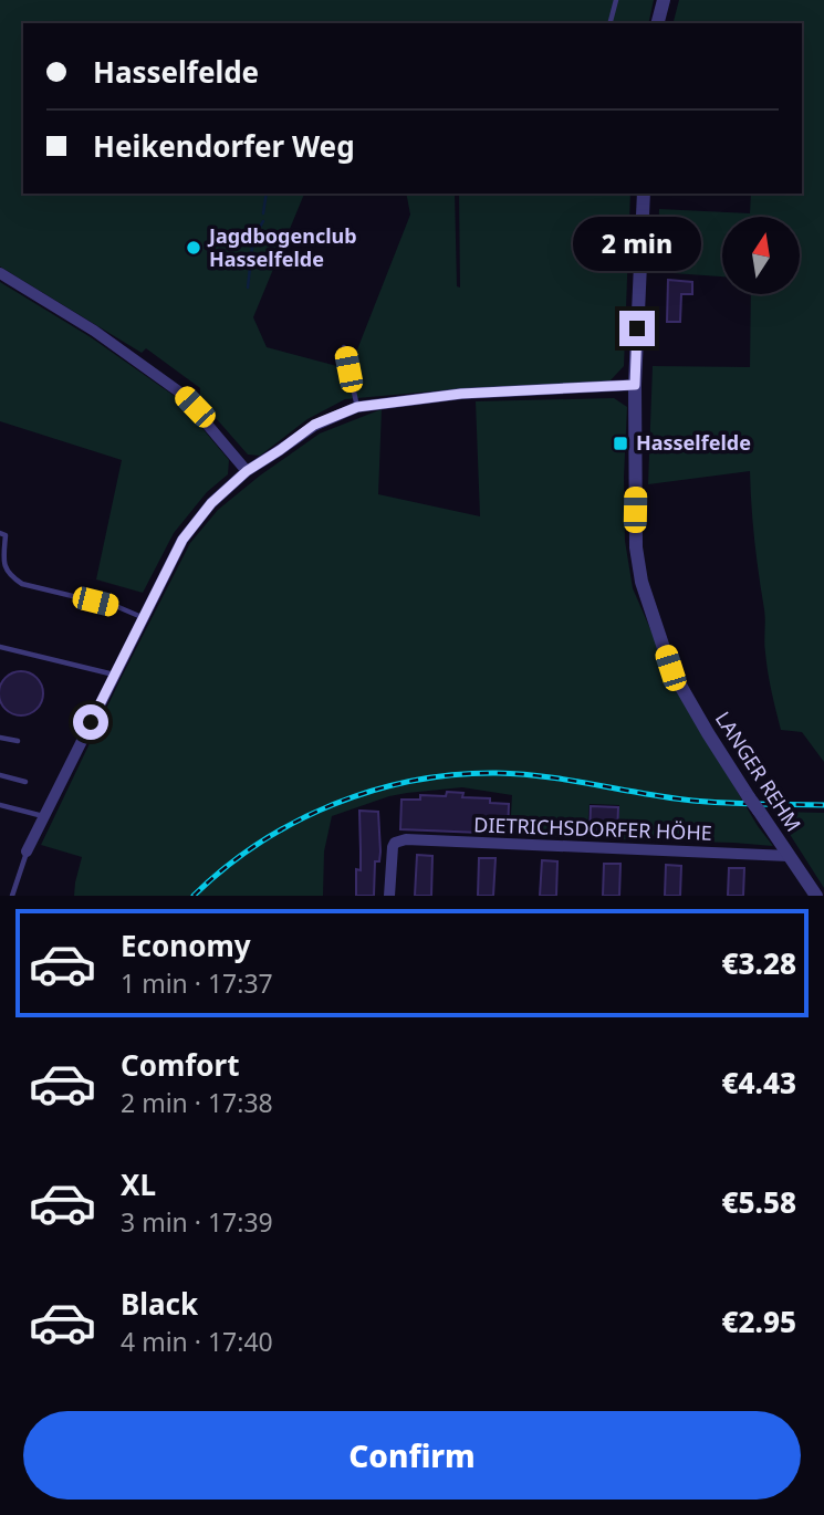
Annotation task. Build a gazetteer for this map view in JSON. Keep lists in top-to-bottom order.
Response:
{
  "streets": {
    "street": ["LANGER REHM", "DIETRICHSDORFER HÖHE"]
  },
  "crossings": [
    ["LANGER REHM", "DIETRICHSDORFER HÖHE"]
  ],
  "places": {
    "other": ["Jagdbogenclub Hasselfelde"],
    "transit": ["Hasselfelde"]
  },
  "north": "top",
  "page": {
    "banner": ["Hasselfelde", "Heikendorfer Weg"],
    "bubble": "2 min",
    "list": [
      {
        "name": "Economy",
        "note": "1 min · 17:37",
        "value": "€3.28"
      },
      {
        "name": "Comfort",
        "note": "2 min · 17:38",
        "value": "€4.43"
      },
      {
        "name": "XL",
        "note": "3 min · 17:39",
        "value": "€5.58"
      },
      {
        "name": "Black",
        "note": "4 min · 17:40",
        "value": "€2.95"
      }
    ],
    "buttons": "Confirm"
  }
}
